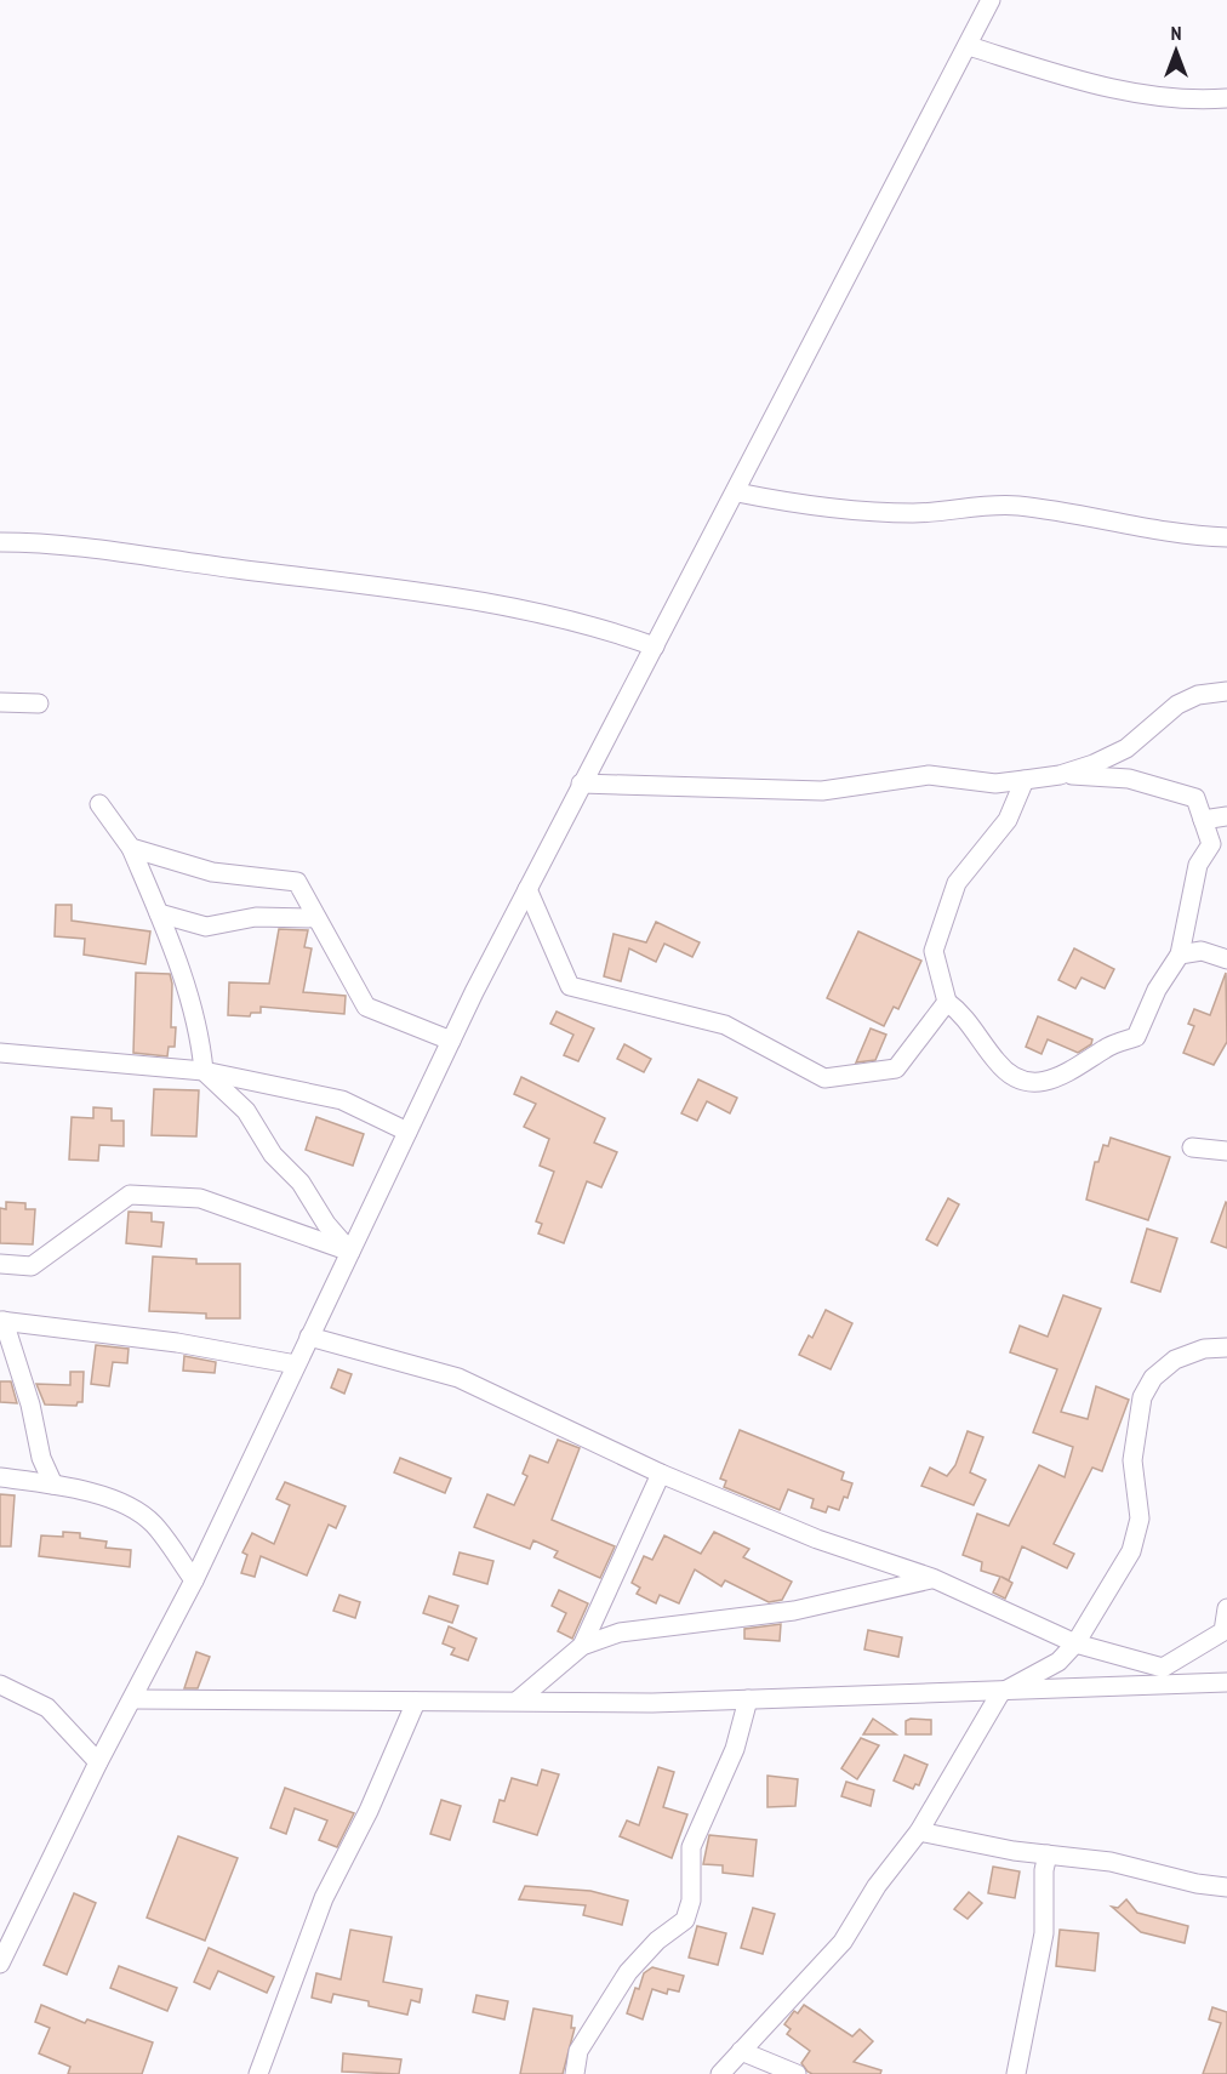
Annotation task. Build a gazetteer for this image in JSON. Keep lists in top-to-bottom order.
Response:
{
  "north": "top"
}
